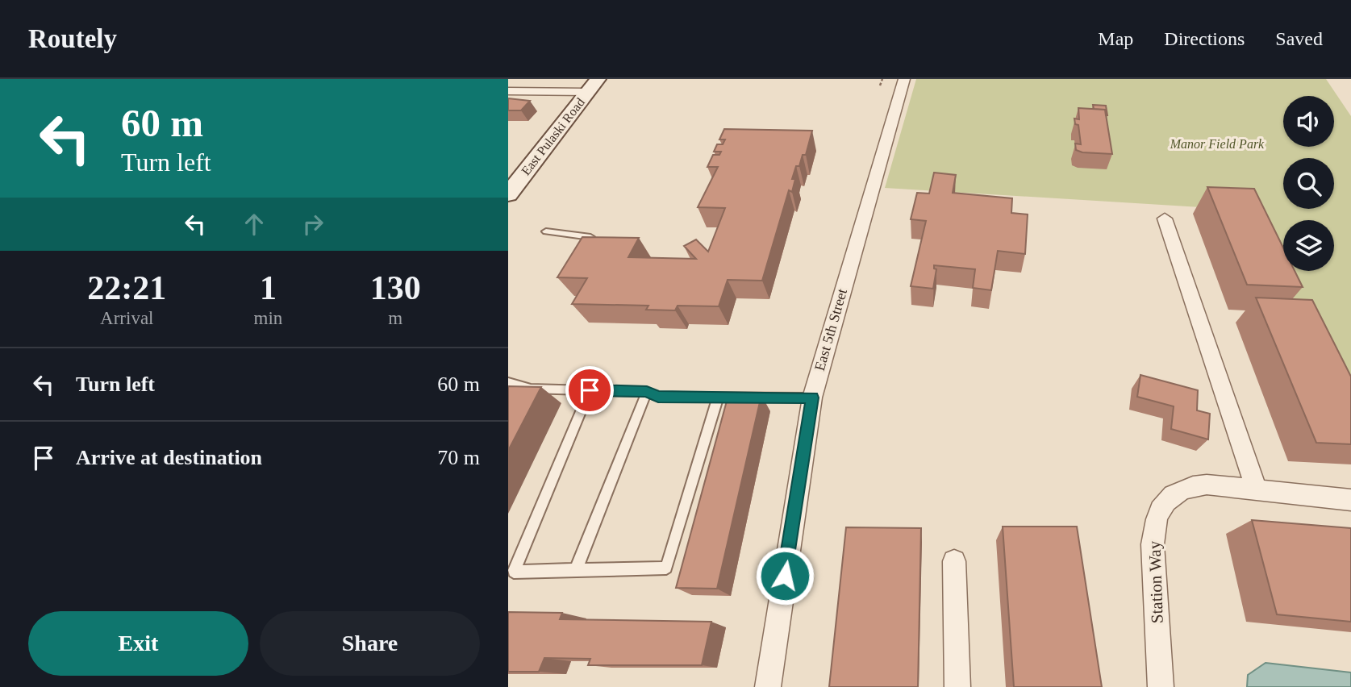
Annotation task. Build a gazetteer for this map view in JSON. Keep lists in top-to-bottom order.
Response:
{
  "streets": {
    "main road": ["East Pulaski Road"],
    "street": ["East 5th Street", "Station Way"]
  },
  "parks": ["Manor Field Park"],
  "page": {
    "header": "Routely",
    "nav": ["Map", "Directions", "Saved"],
    "turn": ["60 m", "Turn left"],
    "eta": [
      "22:21",
      "Arrival",
      "1",
      "min",
      "130",
      "m"
    ],
    "list": [
      {
        "name": "Turn left",
        "value": "60 m"
      },
      {
        "name": "Arrive at destination",
        "value": "70 m"
      }
    ],
    "buttons": ["Exit", "Share"]
  }
}
